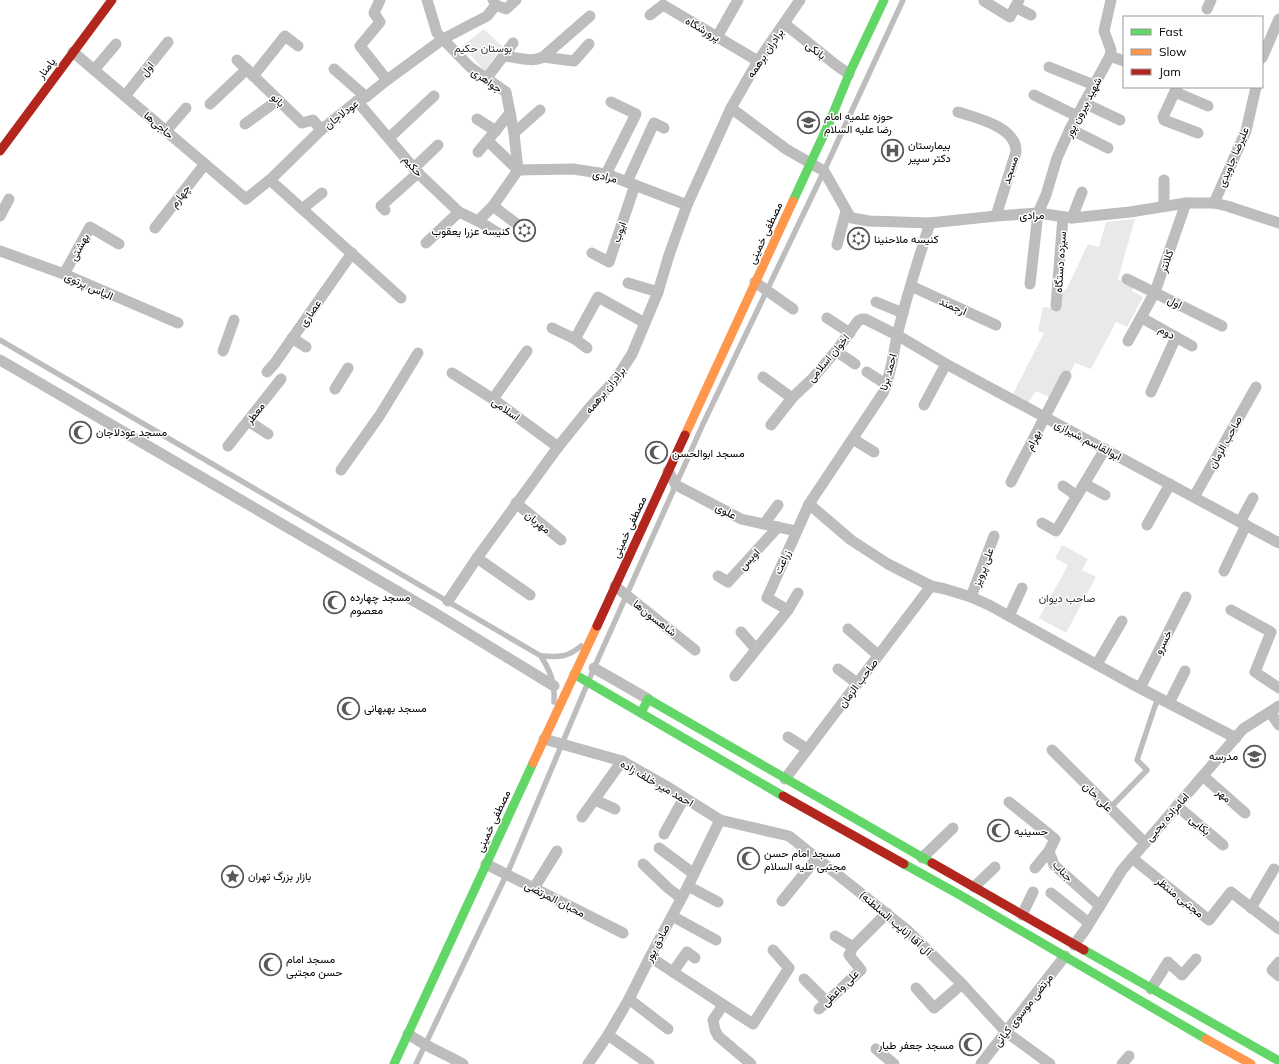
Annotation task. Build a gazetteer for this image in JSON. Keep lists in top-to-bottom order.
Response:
{
  "streets": {
    "main road": ["پامنار", "مصطفی خمینی"],
    "street": [
      "پرورشگاه",
      "بانکی",
      "برادران برهمه",
      "اول",
      "جواهری",
      "بانو",
      "شهید بیرون پور",
      "عودلاجان",
      "حاجی‌ها",
      "علیرضا جاویدی",
      "حکیم",
      "مسجد",
      "مرادی",
      "چهارم",
      "ایوب",
      "بهشتی",
      "کلانتر",
      "سیزده دستگاه",
      "الیاس پرتوی",
      "ارجمند",
      "عصاری",
      "دوم",
      "اخوان اسلامی",
      "احمد برنا",
      "اسلامی",
      "معطر",
      "بهرام",
      "ابوالقاسم شیرازی",
      "صاحب الزمان",
      "علوی",
      "مهربان",
      "اویس",
      "زراعت",
      "علی پرویز",
      "شاهسون‌ها",
      "خسرو",
      "احمد میر خلف زاده",
      "مهر",
      "علی خان",
      "امامزاده یحیی",
      "بکایی",
      "جناب",
      "مجتبی منتظر",
      "محبان المرتضی",
      "آل آقا (نایب السلطنه)",
      "صادق پور",
      "علی واعظی",
      "مرتضی موسوی کیانی"
    ]
  },
  "crossings": [
    ["پرورشگاه", "برادران برهمه"],
    ["بانکی", "برادران برهمه"],
    ["بانکی", "مصطفی خمینی"],
    ["برادران برهمه", "مرادی"],
    ["برادران برهمه", "اسلامی"],
    ["برادران برهمه", "مهربان"],
    ["پامنار", "حاجی‌ها"],
    ["اول", "حاجی‌ها"],
    ["اول", "کلانتر"],
    ["جواهری", "عودلاجان"],
    ["جواهری", "مرادی"],
    ["بانو", "عودلاجان"],
    ["شهید بیرون پور", "مرادی"],
    ["عودلاجان", "حاجی‌ها"],
    ["عودلاجان", "حکیم"],
    ["حاجی‌ها", "چهارم"],
    ["علیرضا جاویدی", "مرادی"],
    ["مسجد", "مرادی"],
    ["مرادی", "ایوب"],
    ["مرادی", "کلانتر"],
    ["مرادی", "سیزده دستگاه"],
    ["مرادی", "احمد برنا"],
    ["مصطفی خمینی", "شاهسون‌ها"],
    ["مصطفی خمینی", "احمد میر خلف زاده"],
    ["مصطفی خمینی", "محبان المرتضی"],
    ["بهشتی", "الیاس پرتوی"],
    ["کلانتر", "دوم"],
    ["ارجمند", "احمد برنا"],
    ["اخوان اسلامی", "احمد برنا"],
    ["اخوان اسلامی", "ابوالقاسم شیرازی"],
    ["احمد برنا", "ابوالقاسم شیرازی"],
    ["احمد برنا", "زراعت"],
    ["بهرام", "ابوالقاسم شیرازی"],
    ["ابوالقاسم شیرازی", "صاحب الزمان"],
    ["علوی", "اویس"],
    ["علوی", "زراعت"],
    ["احمد میر خلف زاده", "آل آقا (نایب السلطنه)"],
    ["احمد میر خلف زاده", "صادق پور"],
    ["مهر", "امامزاده یحیی"],
    ["علی خان", "امامزاده یحیی"],
    ["امامزاده یحیی", "بکایی"],
    ["امامزاده یحیی", "جناب"],
    ["امامزاده یحیی", "مجتبی منتظر"],
    ["آل آقا (نایب السلطنه)", "صادق پور"],
    ["آل آقا (نایب السلطنه)", "مرتضی موسوی کیانی"]
  ],
  "parks": ["بوستان حکیم", "صاحب دیوان"],
  "places": {
    "school or university": ["حوزه علمیه امام رضا علیه السلام", "مدرسه"],
    "hospital": ["بیمارستان دکتر سپیر"],
    "synagogue": ["کنیسه عزرا یعقوب", "کنیسه ملاحنینا"],
    "mosque": [
      "مسجد عودلاجان",
      "مسجد ابوالحسن",
      "مسجد چهارده معصوم",
      "مسجد بهبهانی",
      "حسینیه",
      "مسجد امام حسن مجتبی علیه السلام",
      "مسجد امام حسن مجتبی",
      "مسجد جعفر طیار"
    ],
    "place": ["بازار بزرگ تهران"]
  },
  "legend": ["Fast", "Slow", "Jam"]
}
